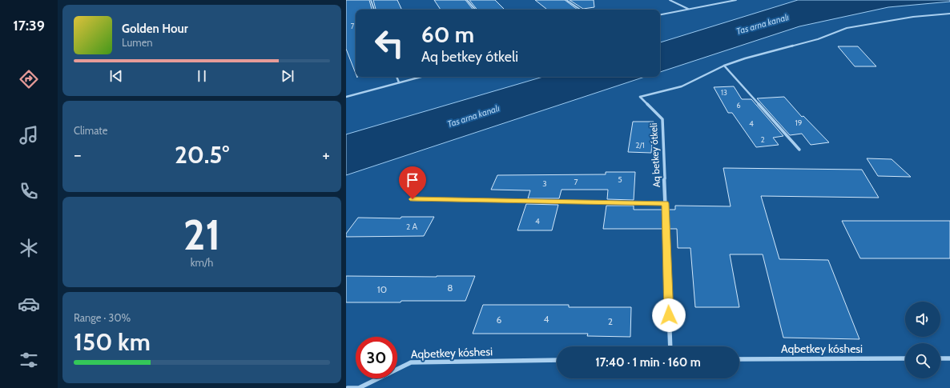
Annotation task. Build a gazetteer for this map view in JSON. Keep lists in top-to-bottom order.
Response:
{
  "streets": {
    "street": ["Aq betkey ótkeli", "Aqbetkey kóshesi"]
  },
  "water": ["Tas arna kanalı"],
  "house_numbers": [
    "7",
    "13",
    "6",
    "19",
    "4",
    "2",
    "2/1",
    "5",
    "7",
    "3",
    "4",
    "2 А",
    "8",
    "10",
    "4",
    "6",
    "2"
  ],
  "page": {
    "tabs": "17:39",
    "turn": ["60 m", "Aq betkey ótkeli"],
    "song": ["Golden Hour", "Lumen"],
    "tile": [
      "Climate",
      ["21", "km/h"],
      ["Range · 30%", "150 km"]
    ],
    "heat": ["−", "20.5°", "+"],
    "limit": "30",
    "trip": "17:40 · 1 min · 160 m"
  }
}
